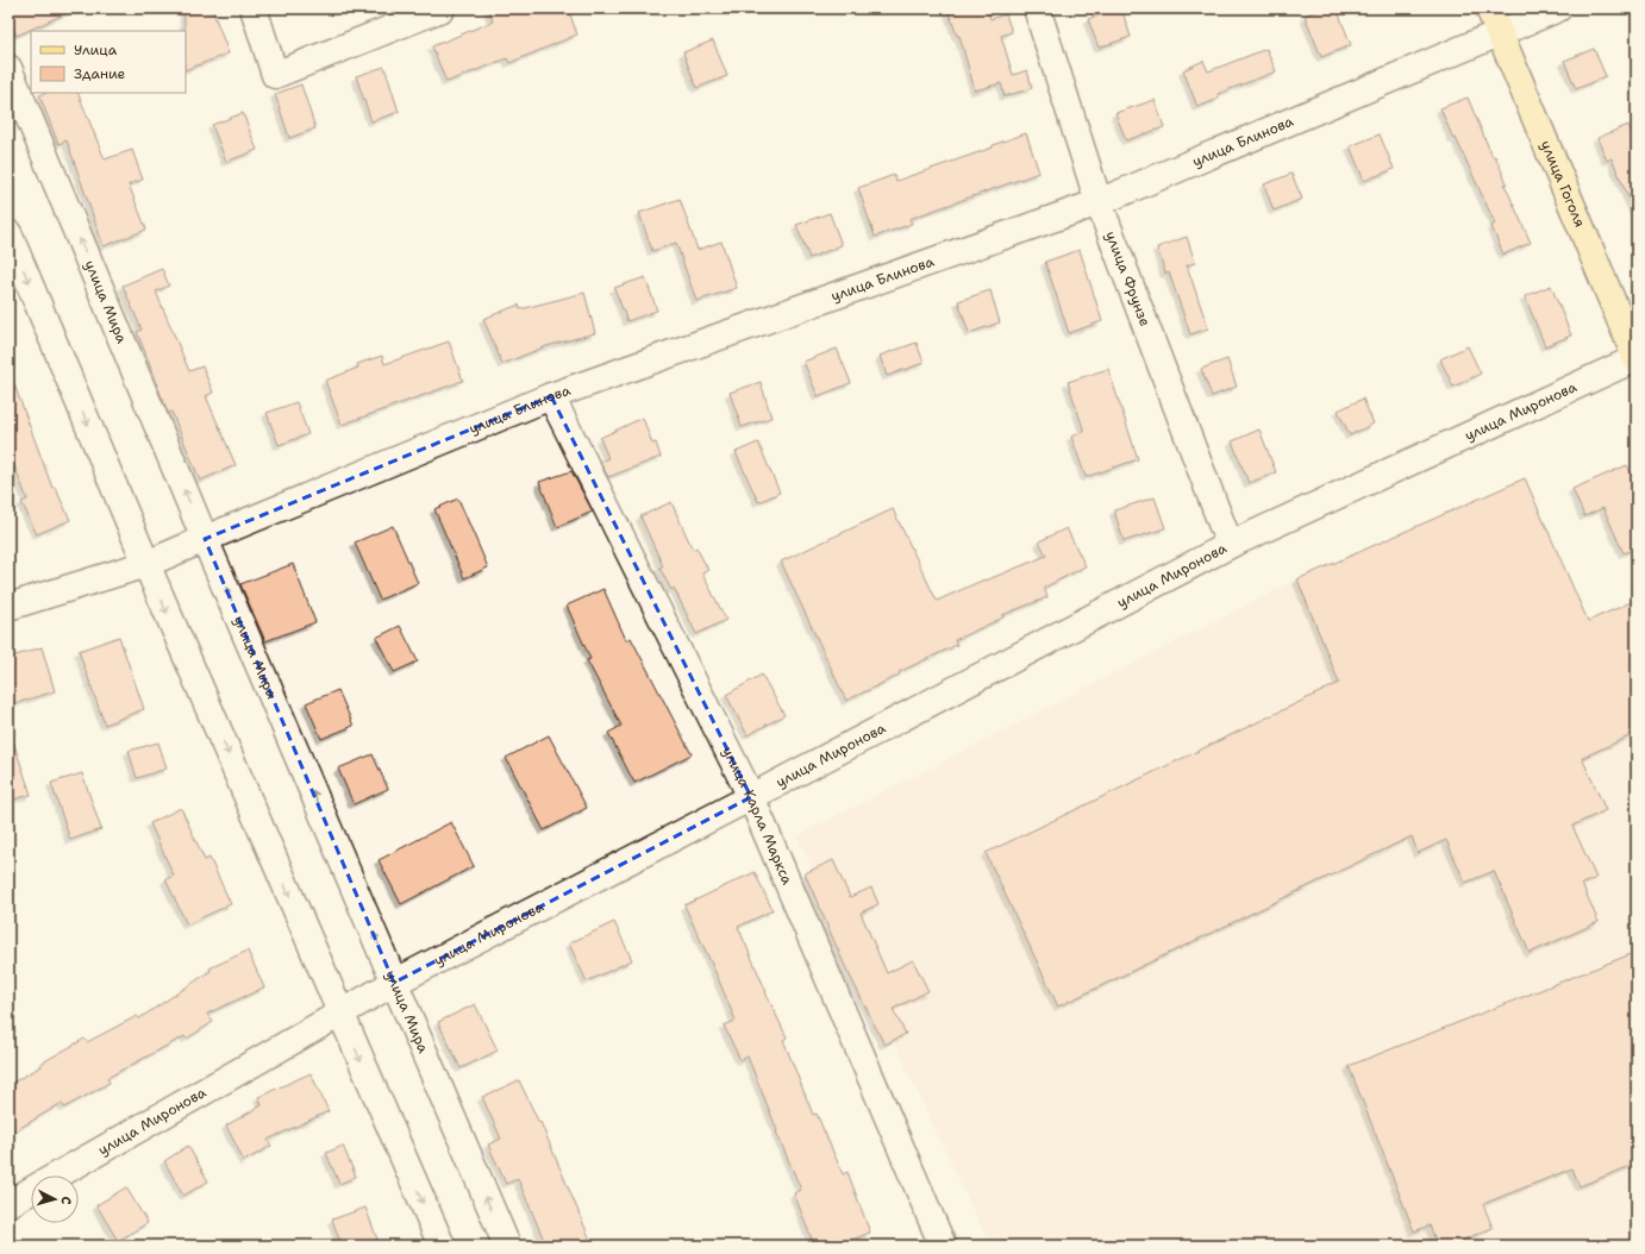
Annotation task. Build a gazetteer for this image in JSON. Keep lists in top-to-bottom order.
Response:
{
  "streets": {
    "main road": ["улица Гоголя"],
    "street": [
      "улица Блинова",
      "улица Фрунзе",
      "улица Мира",
      "улица Миронова",
      "улица Карла Маркса"
    ]
  },
  "crossings": [
    ["улица Блинова", "улица Гоголя"],
    ["улица Блинова", "улица Фрунзе"],
    ["улица Блинова", "улица Мира"],
    ["улица Блинова", "улица Карла Маркса"],
    ["улица Гоголя", "улица Миронова"],
    ["улица Фрунзе", "улица Миронова"],
    ["улица Мира", "улица Миронова"],
    ["улица Миронова", "улица Карла Маркса"]
  ],
  "legend": ["Улица", "Здание"],
  "north": "right"
}
